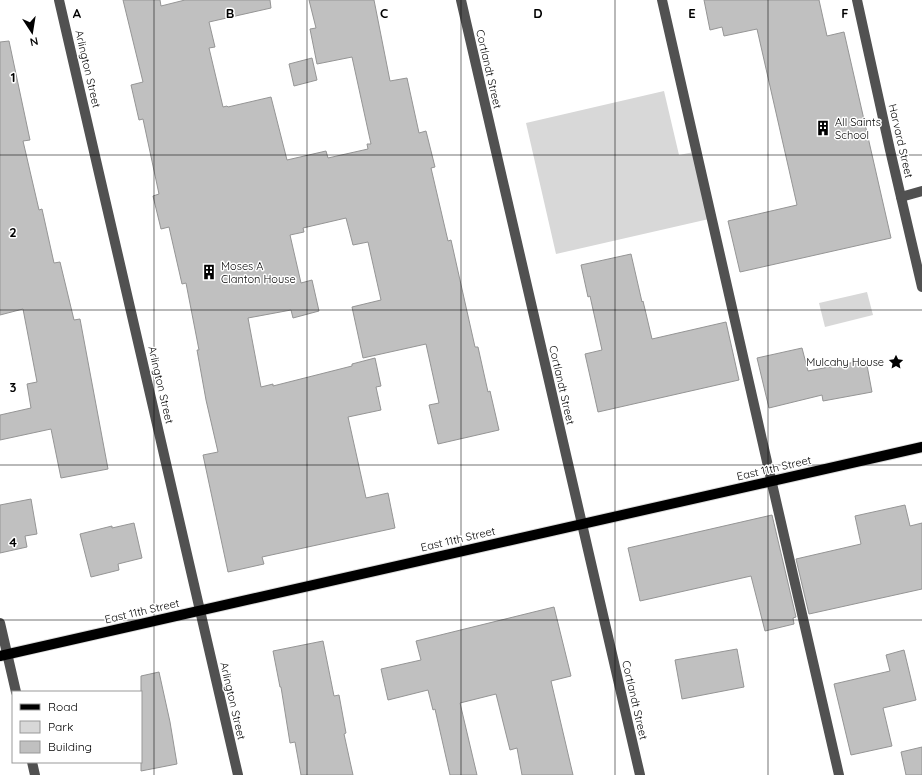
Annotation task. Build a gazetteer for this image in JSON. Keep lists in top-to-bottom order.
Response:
{
  "streets": {
    "main road": ["East 11th Street"],
    "street": ["Arlington Street", "Cortlandt Street", "Harvard Street"]
  },
  "crossings": [
    ["Arlington Street", "East 11th Street"],
    ["Cortlandt Street", "East 11th Street"]
  ],
  "places": {
    "building": ["All Saints School", "Moses A Clanton House"],
    "place": ["Mulcahy House"]
  },
  "legend": ["Road", "Park", "Building"],
  "north": "bottom",
  "grid": {
    "columns": [
      "A",
      "B",
      "C",
      "D",
      "E",
      "F"
    ],
    "rows": [
      "1",
      "2",
      "3",
      "4"
    ]
  }
}
